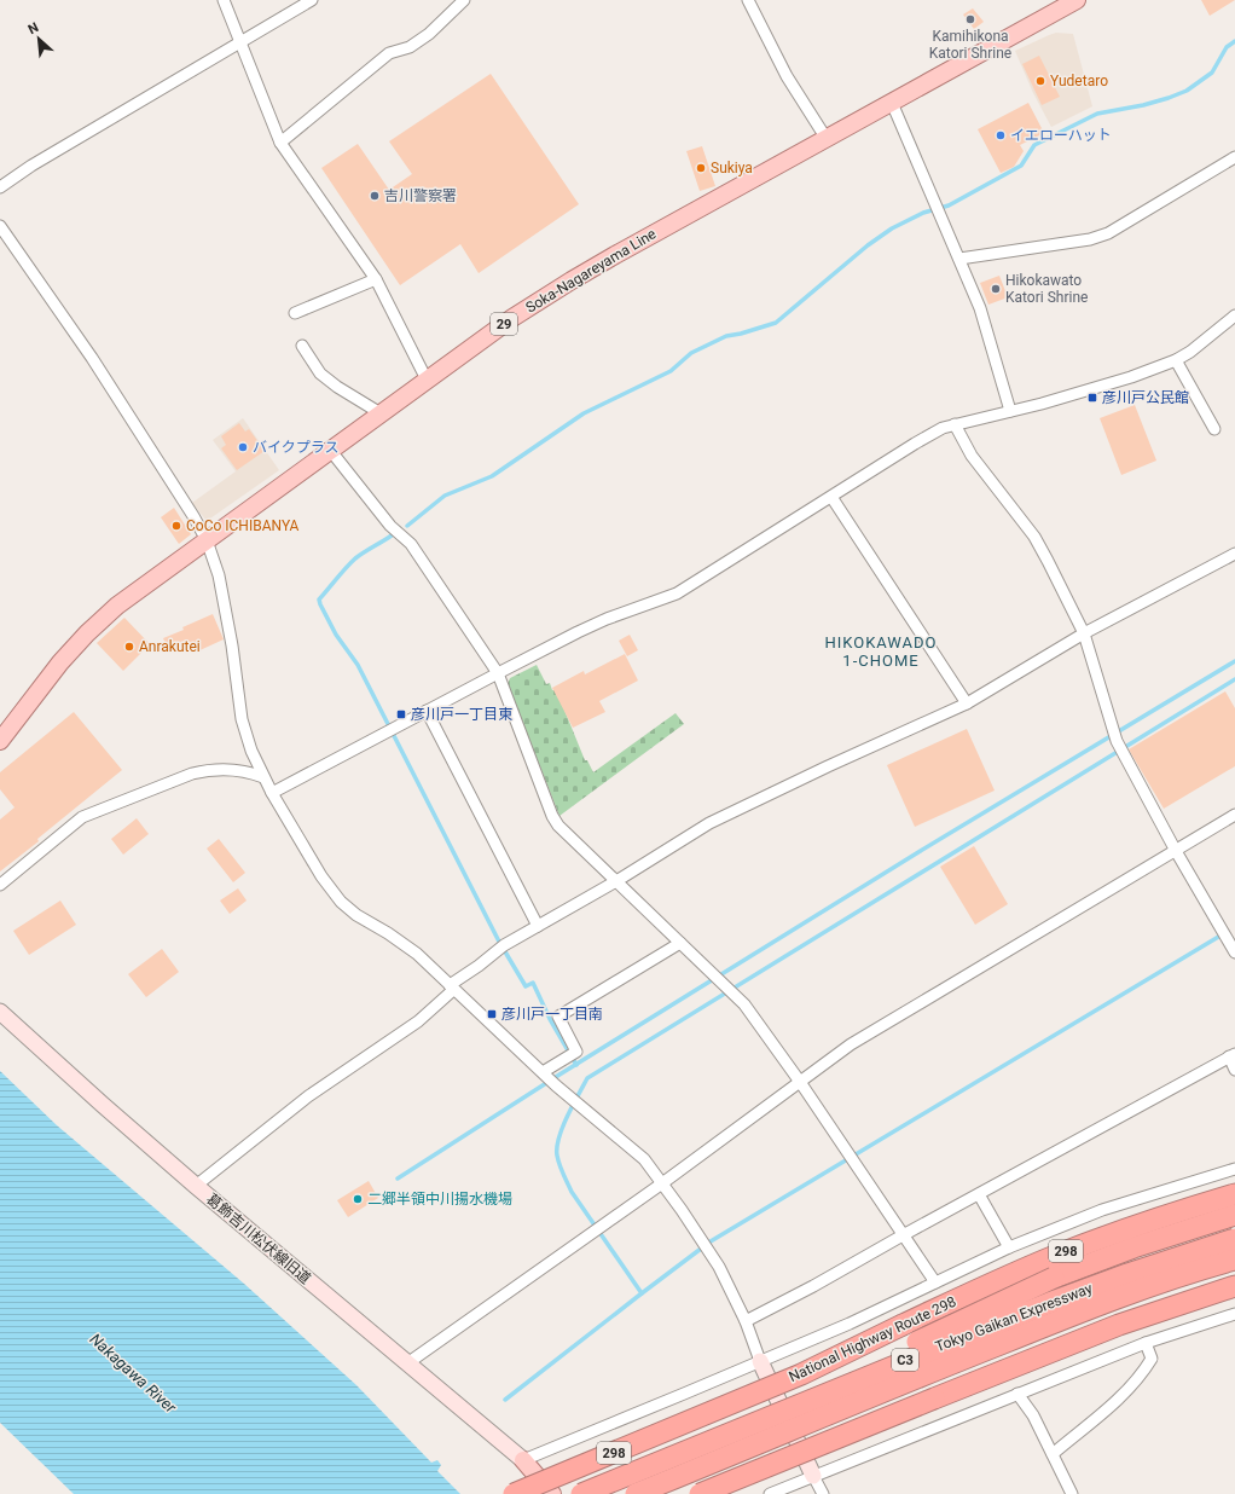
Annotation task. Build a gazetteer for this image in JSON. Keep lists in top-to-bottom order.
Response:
{
  "streets": {
    "highway": [
      "298",
      "Tokyo Gaikan Expressway",
      "National Highway Route 298",
      "C3"
    ],
    "main road": ["Soka-Nagareyama Line", "29"],
    "street": ["葛飾吉川松伏線旧道"]
  },
  "crossings": [
    ["298", "Tokyo Gaikan Expressway"]
  ],
  "districts": ["HIKOKAWADO 1-CHOME"],
  "water": ["Nakagawa River"],
  "places": {
    "other": [
      "Kamihikona Katori Shrine",
      "Yudetaro",
      "イエローハット",
      "Sukiya",
      "吉川警察署",
      "Hikokawato Katori Shrine",
      "バイクプラス",
      "CoCo ICHIBANYA",
      "Anrakutei",
      "二郷半領中川揚水機場"
    ],
    "transit": ["彦川戸公民館", "彦川戸一丁目東", "彦川戸一丁目南"]
  },
  "north": "top left"
}
